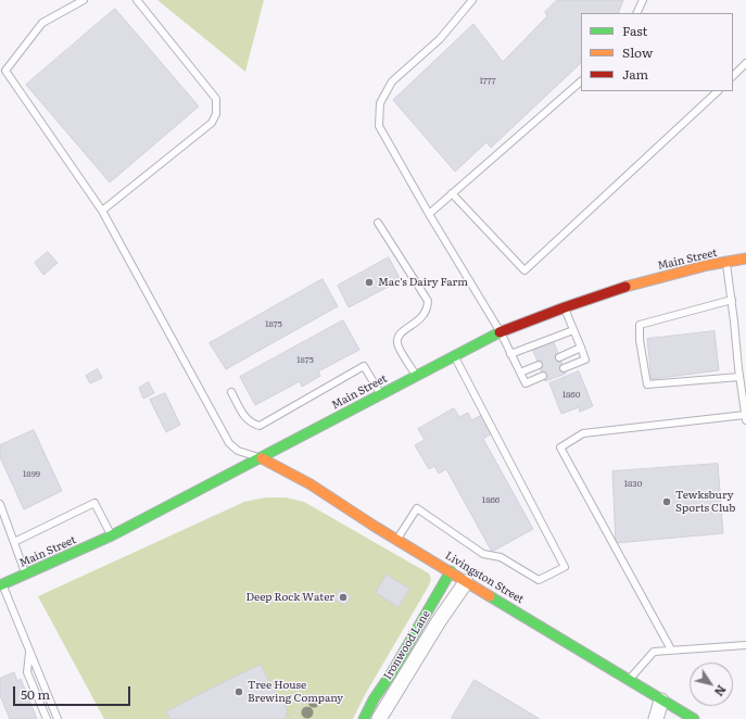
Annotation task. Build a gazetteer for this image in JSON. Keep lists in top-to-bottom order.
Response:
{
  "streets": {
    "main road": ["Main Street", "Livingston Street", "Ironwood Lane"]
  },
  "crossings": [
    ["Main Street", "Livingston Street"],
    ["Livingston Street", "Ironwood Lane"]
  ],
  "places": [
    "Mac's Dairy Farm",
    "Tewksbury Sports Club",
    "Deep Rock Water",
    "Tree House Brewing Company"
  ],
  "house_numbers": [
    "1777",
    "1875",
    "1875",
    "1860",
    "1899",
    "1830",
    "1866"
  ],
  "legend": ["Fast", "Slow", "Jam"],
  "scale_bar": "50 m",
  "north": "bottom right"
}
